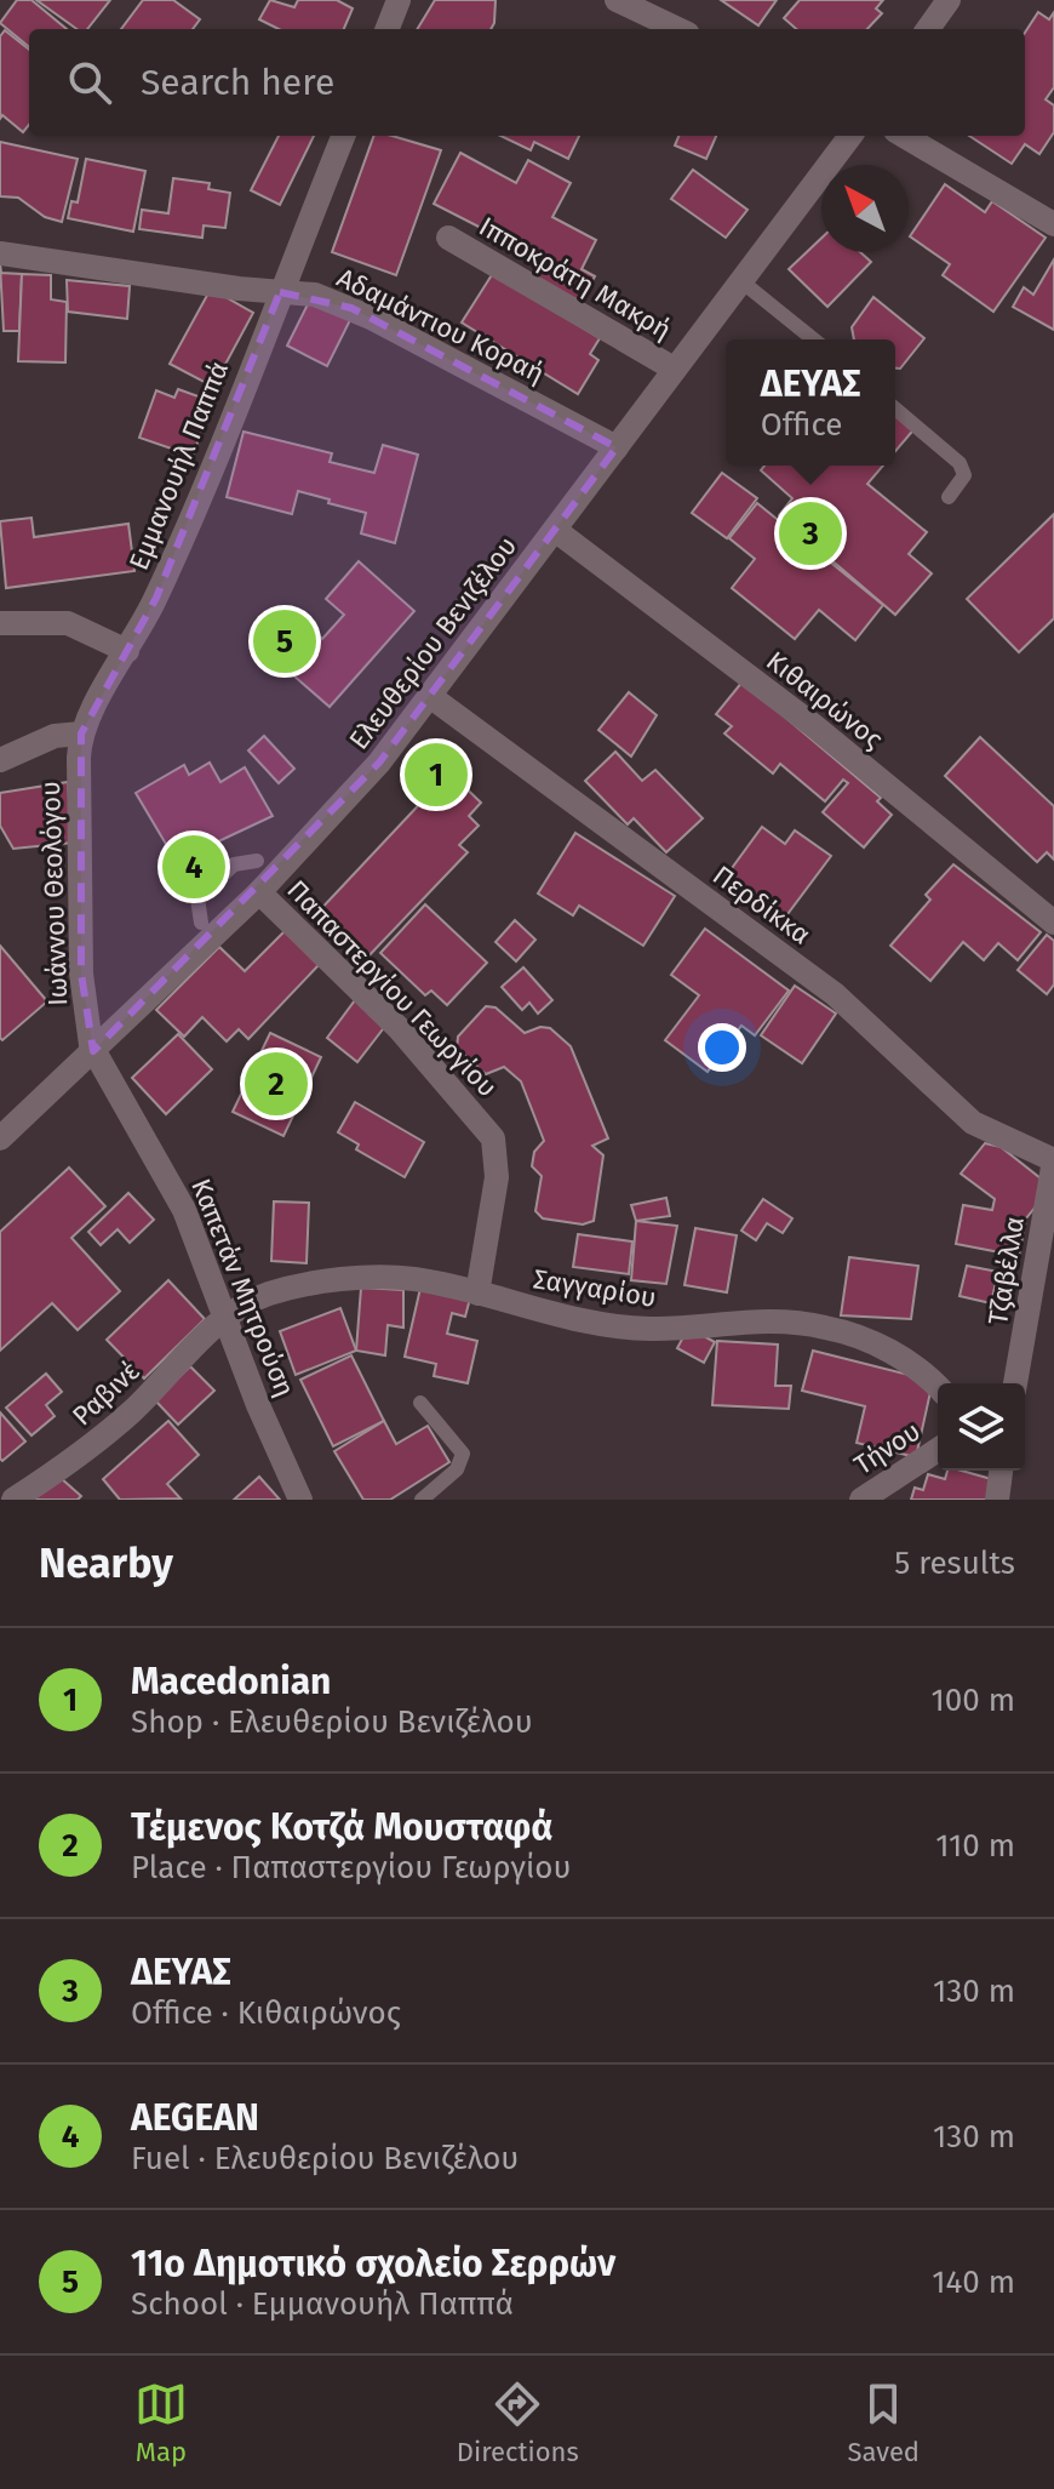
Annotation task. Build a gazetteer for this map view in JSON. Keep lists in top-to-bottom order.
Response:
{
  "streets": {
    "street": [
      "Ιπποκράτη Μακρή",
      "Αδαμάντιου Κοραή",
      "Εμμανουήλ Παππά",
      "Ελευθερίου Βενιζέλου",
      "Κιθαιρώνος",
      "Ιωάννου Θεολόγου",
      "Περδίκκα",
      "Παπαστεργίου Γεωργίου",
      "Τζαβέλλα",
      "Καπετάν Μητρούση",
      "Σαγγαρίου",
      "Ραβινέ",
      "Τήνου"
    ]
  },
  "crossings": [
    ["Ιπποκράτη Μακρή", "Ελευθερίου Βενιζέλου"],
    ["Αδαμάντιου Κοραή", "Εμμανουήλ Παππά"],
    ["Αδαμάντιου Κοραή", "Ελευθερίου Βενιζέλου"],
    ["Εμμανουήλ Παππά", "Ιωάννου Θεολόγου"],
    ["Ελευθερίου Βενιζέλου", "Κιθαιρώνος"],
    ["Ελευθερίου Βενιζέλου", "Ιωάννου Θεολόγου"],
    ["Ελευθερίου Βενιζέλου", "Περδίκκα"],
    ["Ελευθερίου Βενιζέλου", "Παπαστεργίου Γεωργίου"],
    ["Ελευθερίου Βενιζέλου", "Καπετάν Μητρούση"],
    ["Ιωάννου Θεολόγου", "Καπετάν Μητρούση"],
    ["Περδίκκα", "Τζαβέλλα"],
    ["Παπαστεργίου Γεωργίου", "Σαγγαρίου"],
    ["Καπετάν Μητρούση", "Σαγγαρίου"],
    ["Καπετάν Μητρούση", "Ραβινέ"],
    ["Σαγγαρίου", "Ραβινέ"]
  ],
  "north": "top left",
  "page": {
    "search": "Search here",
    "popup": ["ΔΕΥΑΣ", "Office"],
    "pins": [
      "3",
      "5",
      "1",
      "4",
      "2"
    ],
    "heading": ["Nearby", "5 results"],
    "list": [
      {
        "mark": "1",
        "name": "Macedonian",
        "note": "Shop · Ελευθερίου Βενιζέλου",
        "value": "100 m"
      },
      {
        "mark": "2",
        "name": "Τέμενος Κοτζά Μουσταφά",
        "note": "Place · Παπαστεργίου Γεωργίου",
        "value": "110 m"
      },
      {
        "mark": "3",
        "name": "ΔΕΥΑΣ",
        "note": "Office · Κιθαιρώνος",
        "value": "130 m"
      },
      {
        "mark": "4",
        "name": "AEGEAN",
        "note": "Fuel · Ελευθερίου Βενιζέλου",
        "value": "130 m"
      },
      {
        "mark": "5",
        "name": "11ο Δημοτικό σχολείο Σερρών",
        "note": "School · Εμμανουήλ Παππά",
        "value": "140 m"
      }
    ],
    "nav": ["Map", "Directions", "Saved"]
  }
}
